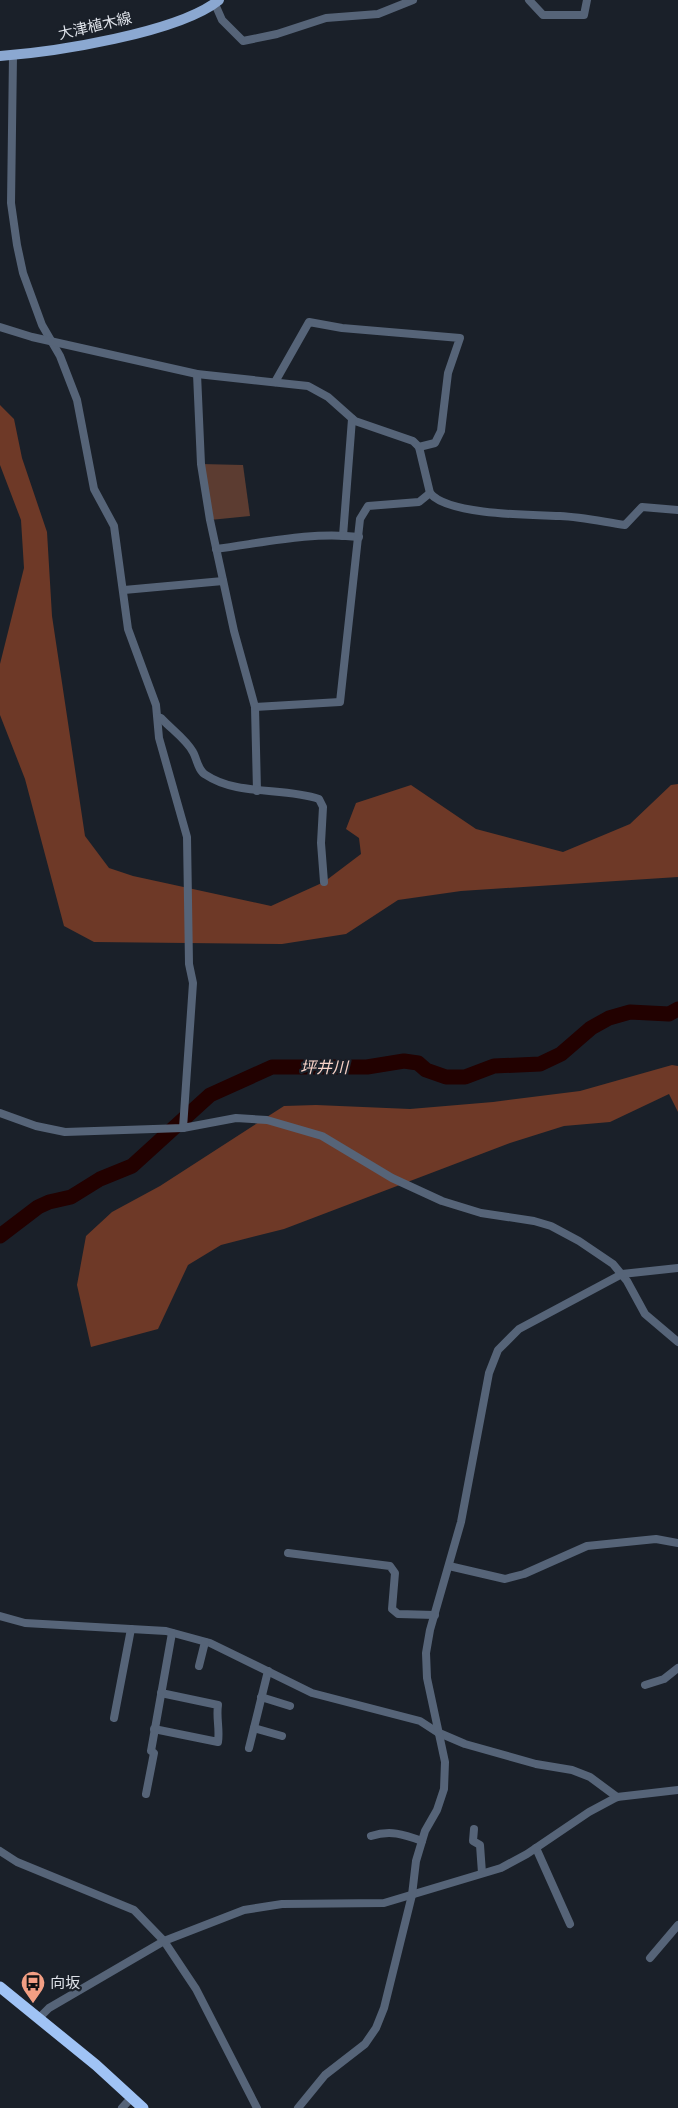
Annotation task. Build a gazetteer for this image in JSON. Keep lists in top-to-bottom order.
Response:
{
  "streets": {
    "main road": ["大津植木線"]
  },
  "water": ["坪井川"],
  "places": {
    "bus stop": ["向坂"]
  }
}
